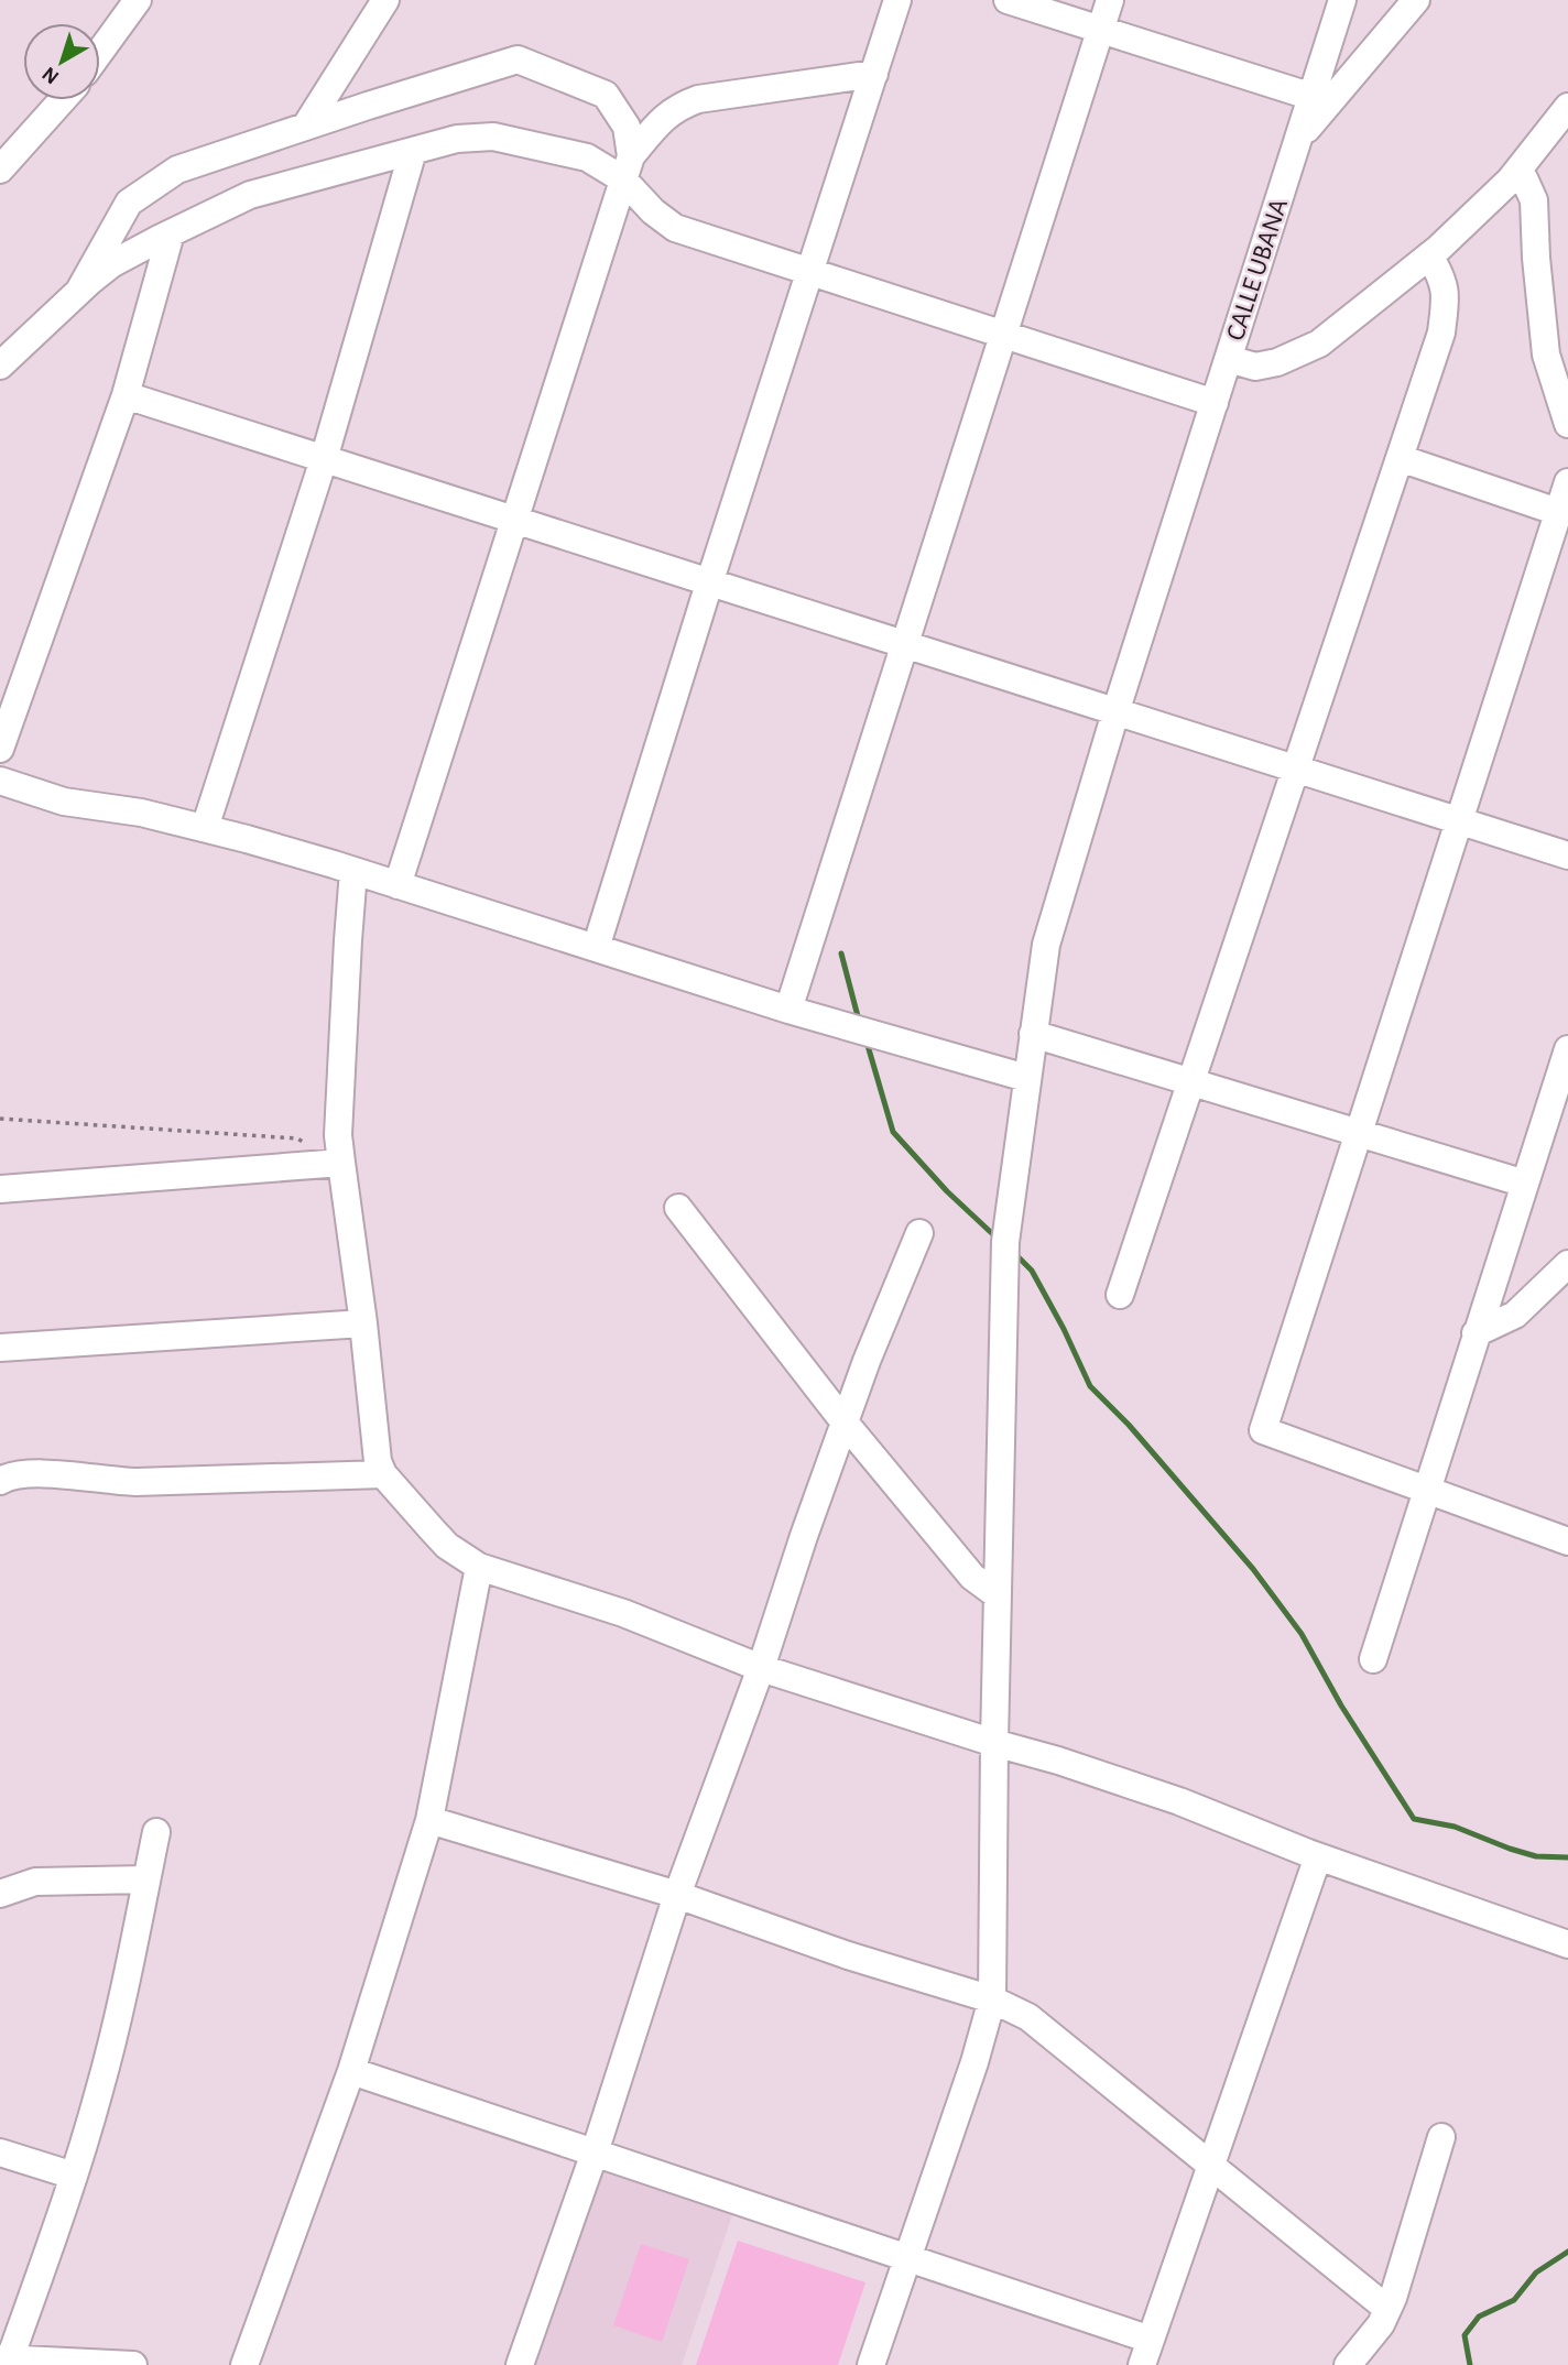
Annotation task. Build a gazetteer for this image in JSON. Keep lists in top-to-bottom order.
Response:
{
  "streets": {
    "street": ["CALLE UBANA"]
  },
  "north": "bottom left"
}
